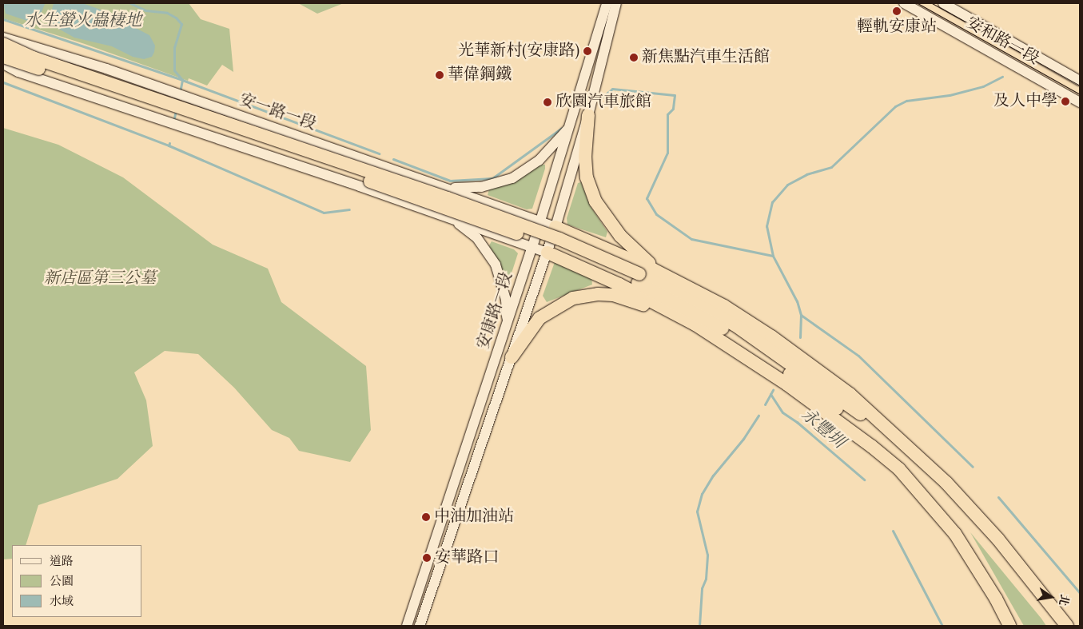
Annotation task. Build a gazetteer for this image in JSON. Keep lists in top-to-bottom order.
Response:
{
  "streets": {
    "main road": ["安和路一段", "安一路一段", "安康路一段"]
  },
  "crossings": [
    ["安一路一段", "安康路一段"]
  ],
  "water": ["水生螢火蟲棲地", "永豐圳"],
  "parks": ["新店區第三公墓"],
  "places": [
    "輕軌安康站",
    "光華新村(安康路)",
    "新焦點汽車生活館",
    "華偉鋼鐵",
    "及人中學",
    "欣園汽車旅館",
    "中油加油站",
    "安華路口"
  ],
  "legend": ["道路", "公園", "水域"],
  "north": "right"
}
